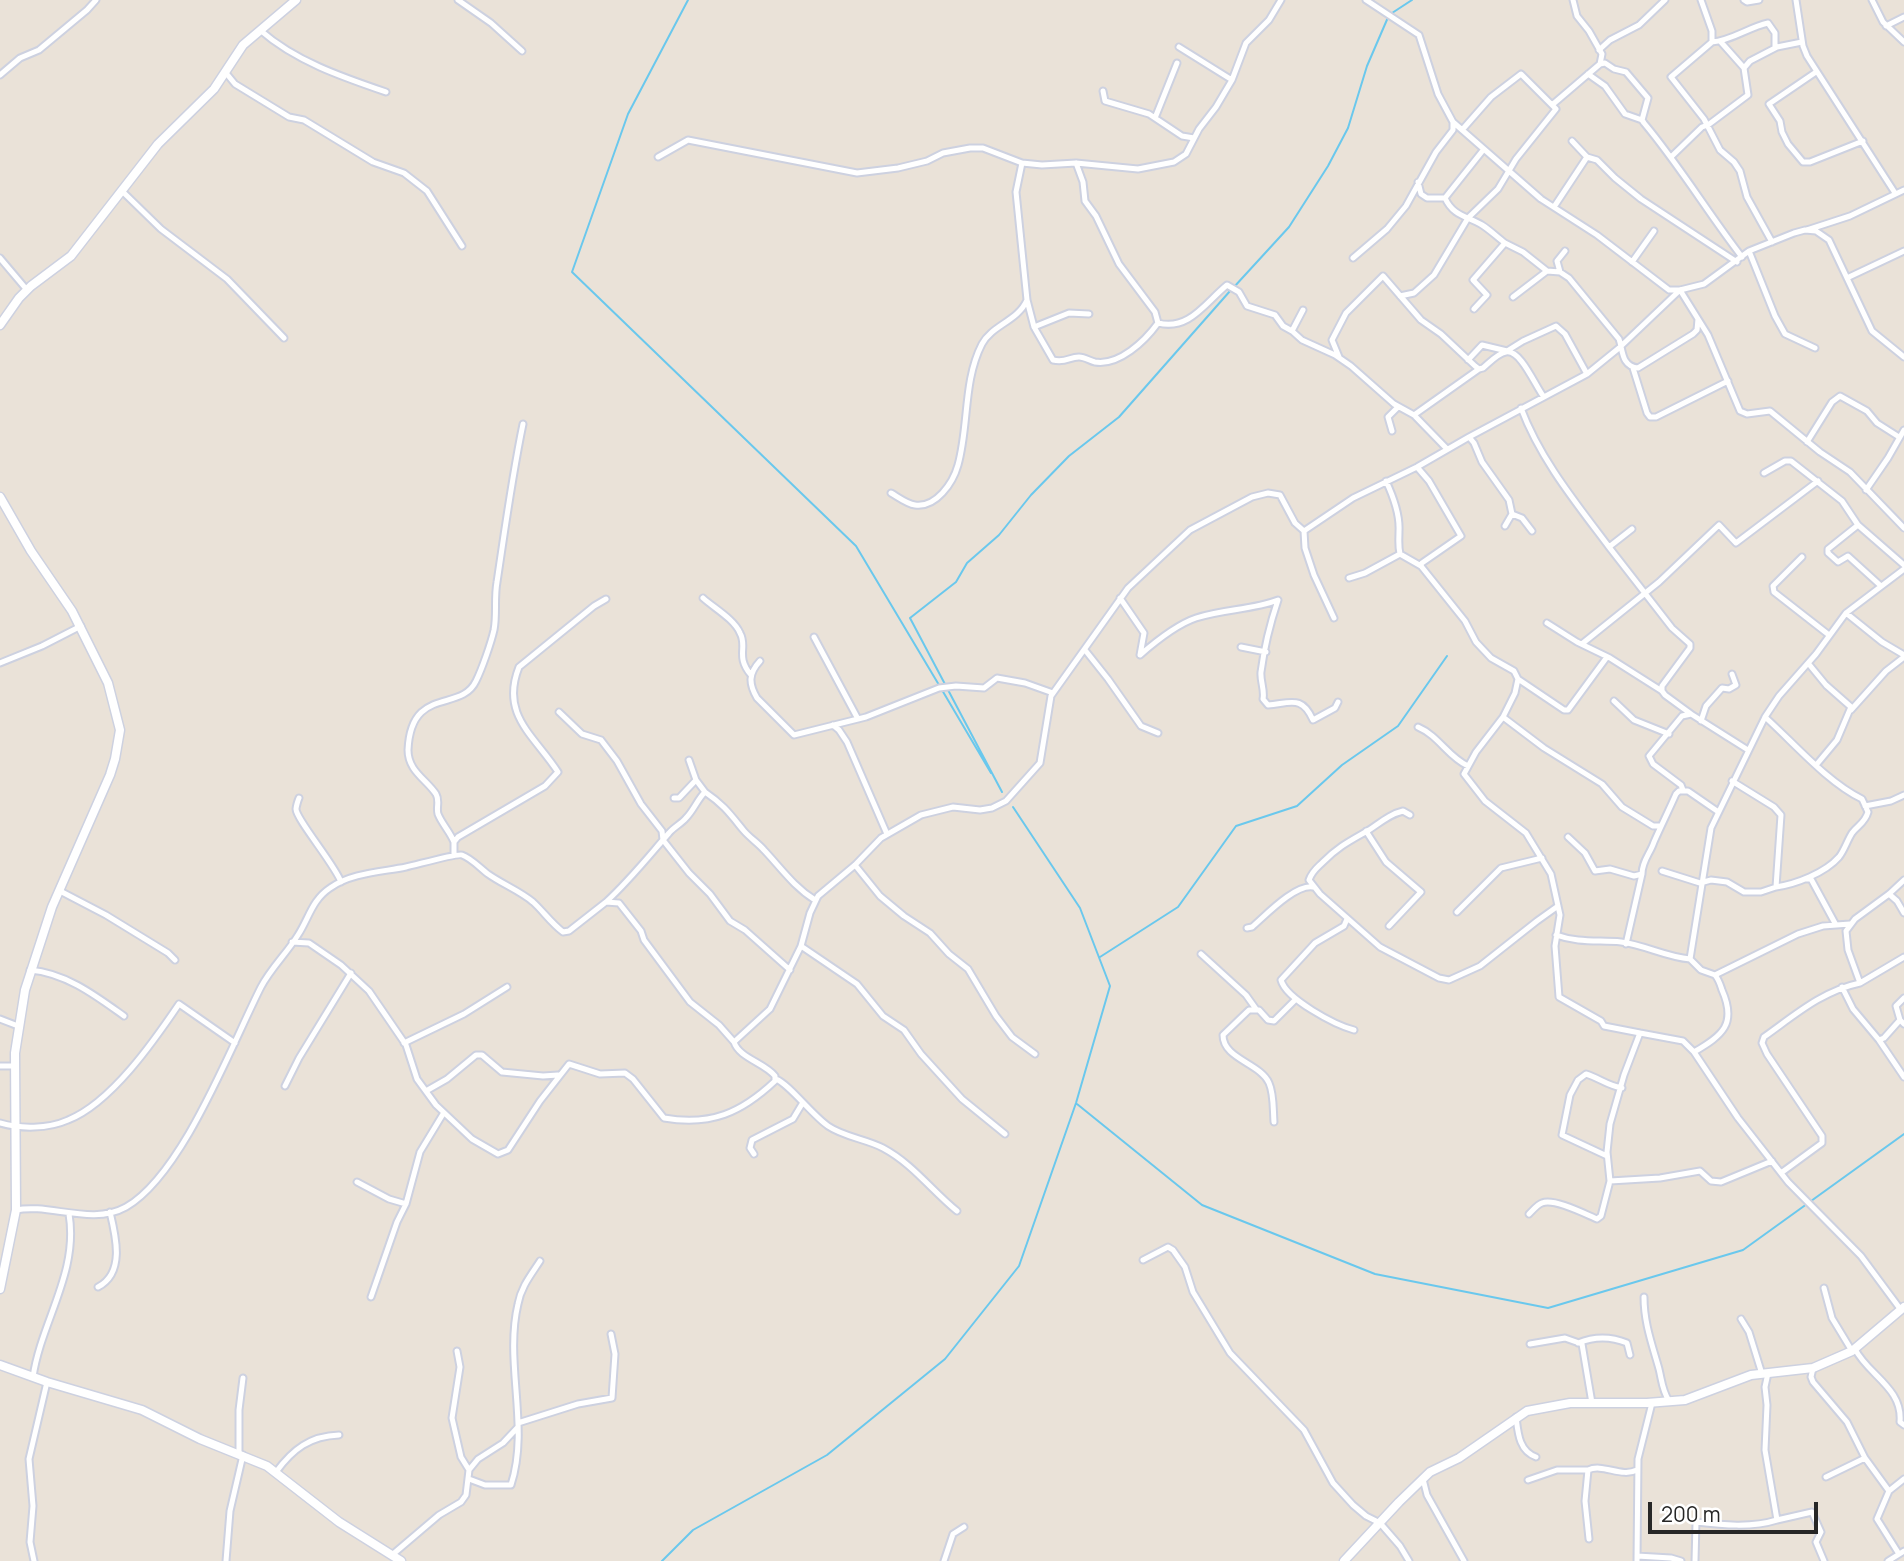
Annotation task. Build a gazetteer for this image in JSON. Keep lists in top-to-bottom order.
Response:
{
  "scale_bar": "200 m"
}
